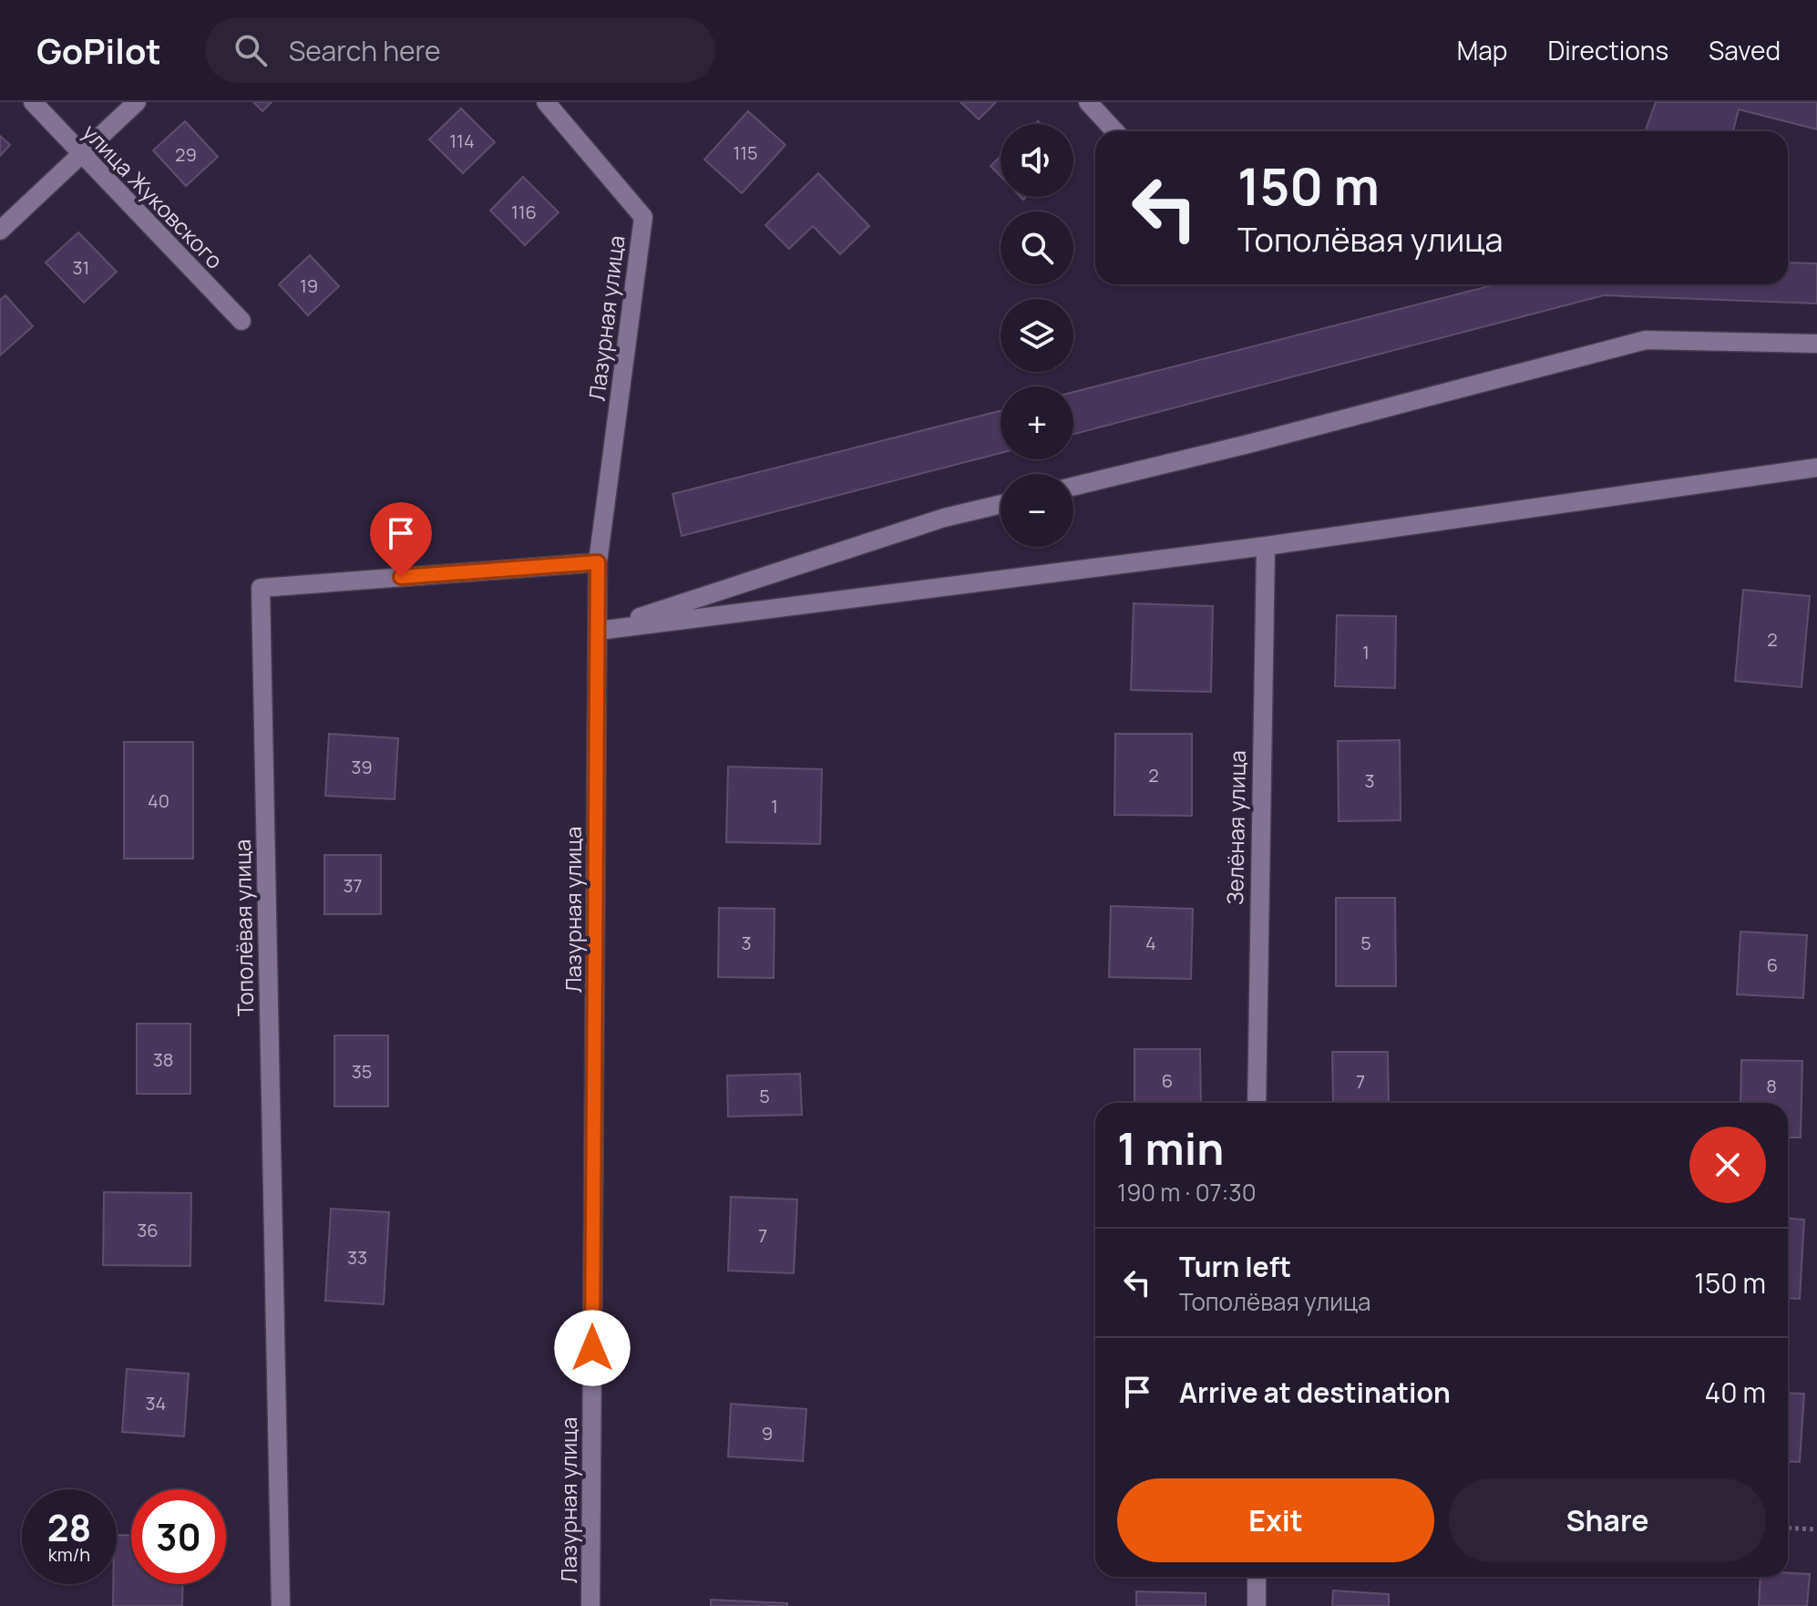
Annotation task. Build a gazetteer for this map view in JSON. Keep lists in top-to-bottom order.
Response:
{
  "streets": {
    "street": [
      "улица Жуковского",
      "Лазурная улица",
      "Зелёная улица",
      "Тополёвая улица"
    ]
  },
  "crossings": [
    ["Лазурная улица", "Тополёвая улица"]
  ],
  "house_numbers": [
    "114",
    "115",
    "29",
    "116",
    "31",
    "19",
    "2",
    "1",
    "39",
    "2",
    "3",
    "40",
    "1",
    "37",
    "3",
    "4",
    "5",
    "6",
    "38",
    "35",
    "6",
    "7",
    "8",
    "5",
    "36",
    "7",
    "33",
    "34",
    "9"
  ],
  "page": {
    "header": "GoPilot",
    "search": "Search here",
    "nav": ["Map", "Directions", "Saved"],
    "map_buttons": ["+", "−"],
    "turn": ["150 m", "Тополёвая улица"],
    "heading": ["1 min", "190 m · 07:30"],
    "list": [
      {
        "name": "Turn left",
        "note": "Тополёвая улица",
        "value": "150 m"
      },
      {
        "name": "Arrive at destination",
        "value": "40 m"
      }
    ],
    "buttons": ["Exit", "Share"],
    "speed": "28 km/h",
    "limit": "30"
  }
}
